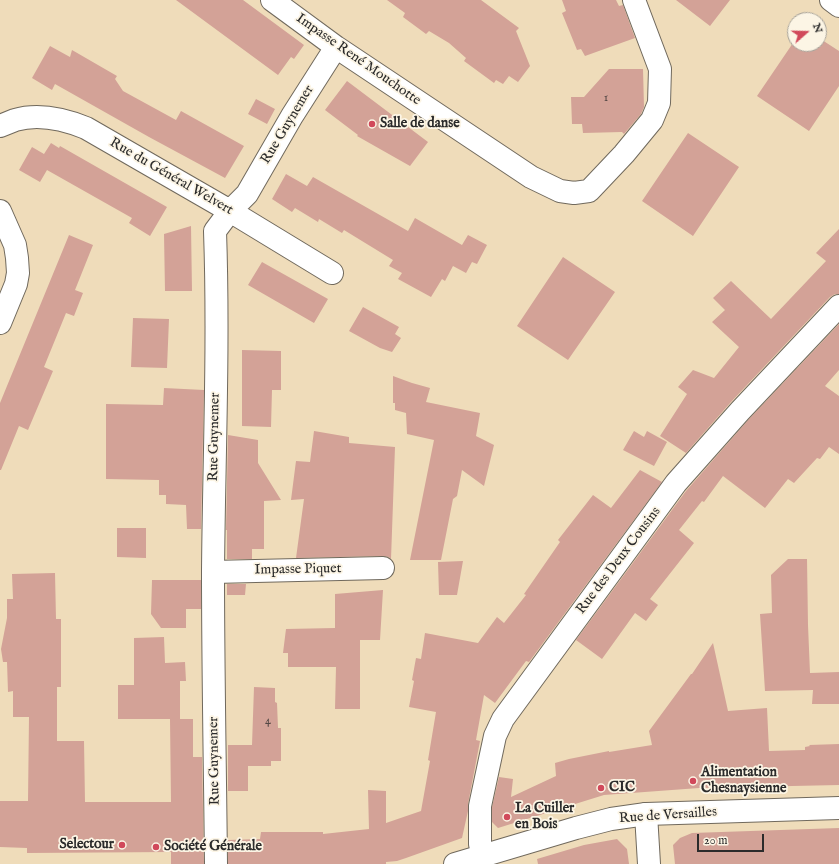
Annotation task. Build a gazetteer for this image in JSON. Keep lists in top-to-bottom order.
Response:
{
  "streets": {
    "street": [
      "Impasse René Mouchotte",
      "Rue Guynemer",
      "Rue du Général Welvert",
      "Rue des Deux Cousins",
      "Impasse Piquet",
      "Rue de Versailles"
    ]
  },
  "crossings": [
    ["Impasse René Mouchotte", "Rue Guynemer"],
    ["Rue Guynemer", "Rue du Général Welvert"],
    ["Rue Guynemer", "Impasse Piquet"],
    ["Rue des Deux Cousins", "Rue de Versailles"]
  ],
  "places": [
    "Salle de danse",
    "Alimentation Chesnaysienne",
    "CIC",
    "La Cuiller en Bois",
    "Selectour",
    "Société Générale"
  ],
  "house_numbers": ["1", "4"],
  "scale_bar": "20 m",
  "north": "right"
}
